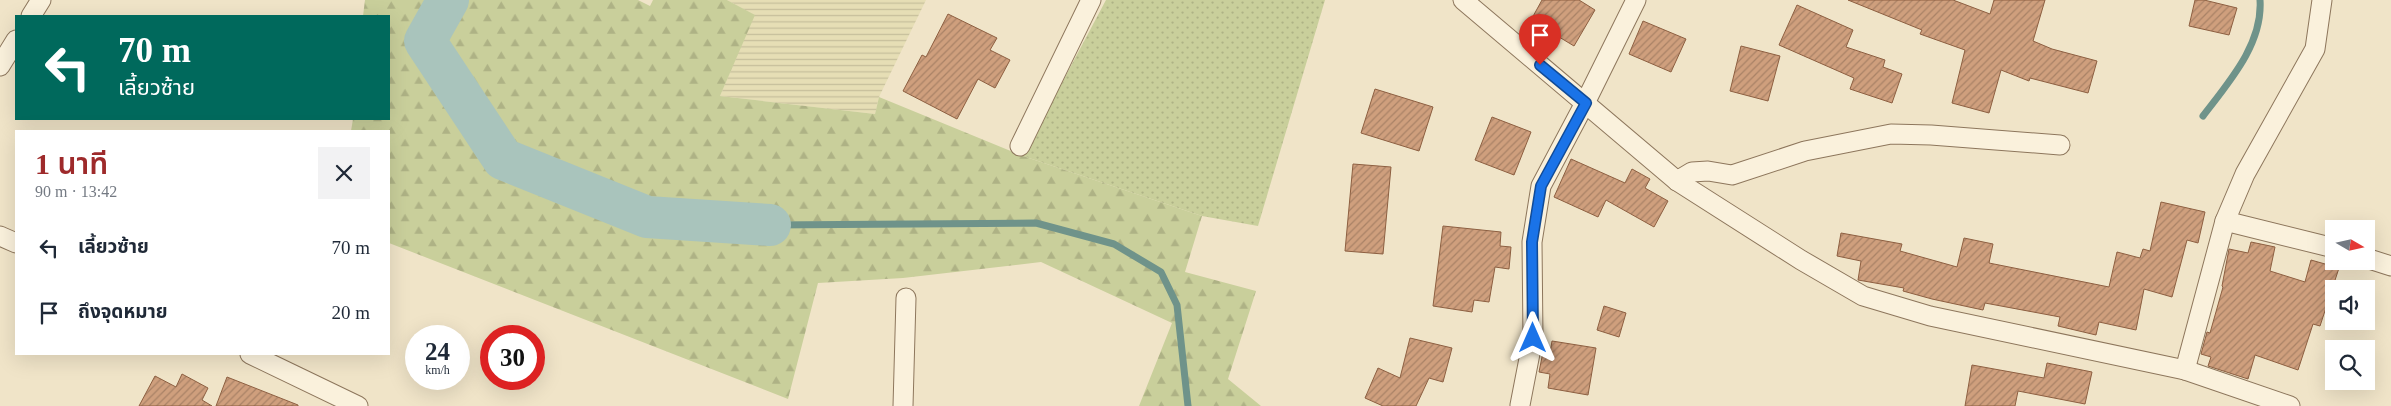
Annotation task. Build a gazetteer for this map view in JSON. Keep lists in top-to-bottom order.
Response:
{
  "north": "right",
  "page": {
    "turn": ["70 m", "เลี้ยวซ้าย"],
    "heading": ["1 นาที", "90 m · 13:42"],
    "list": [
      {
        "name": "เลี้ยวซ้าย",
        "value": "70 m"
      },
      {
        "name": "ถึงจุดหมาย",
        "value": "20 m"
      }
    ],
    "speed": "24 km/h",
    "limit": "30"
  }
}
